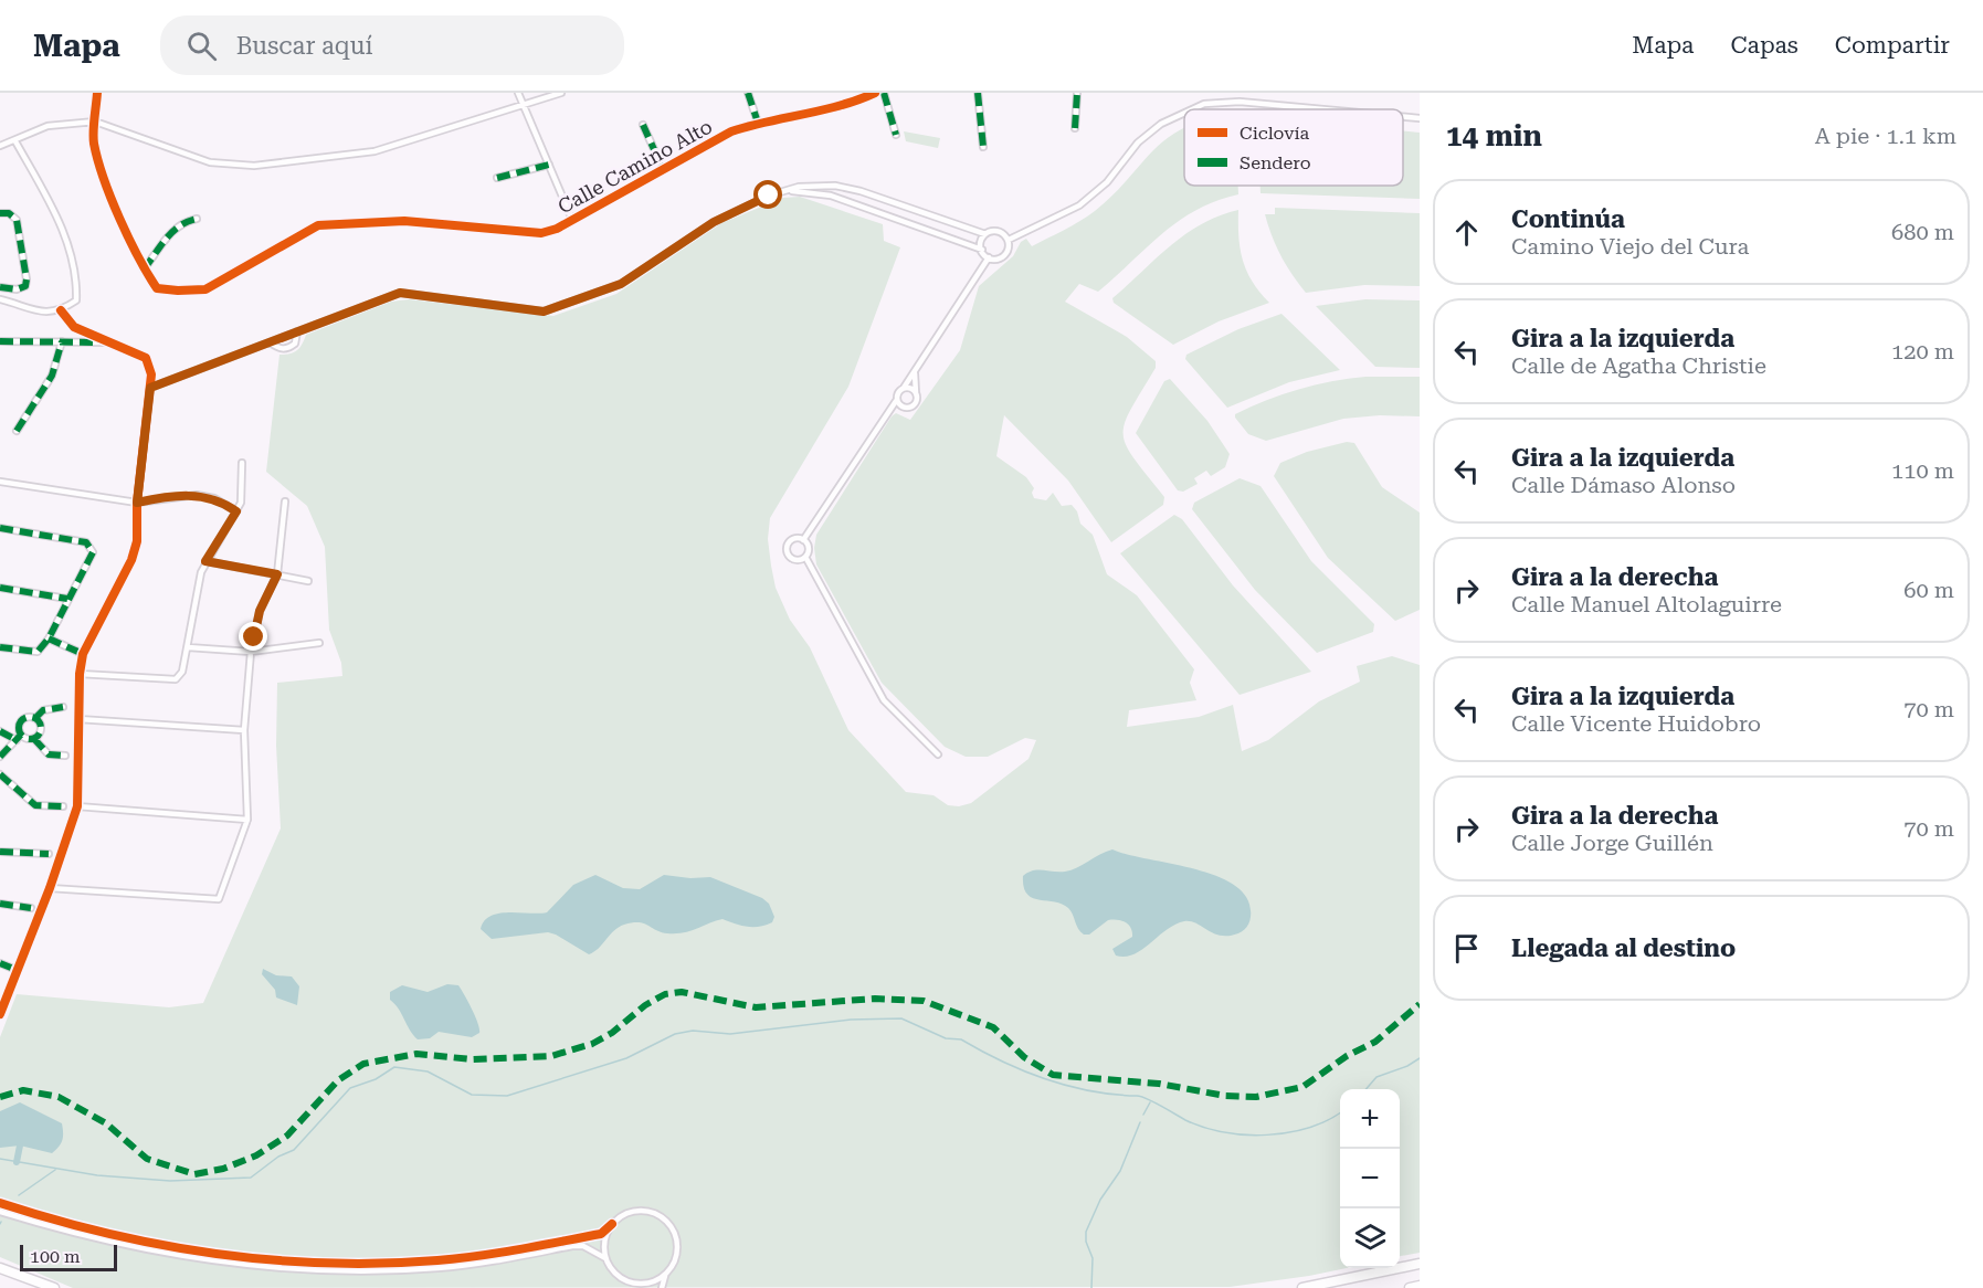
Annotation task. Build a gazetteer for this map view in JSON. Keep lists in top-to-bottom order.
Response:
{
  "streets": {
    "street": ["Calle Camino Alto"]
  },
  "legend": ["Ciclovía", "Sendero"],
  "scale_bar": "100 m",
  "page": {
    "header": "Mapa",
    "search": "Buscar aquí",
    "nav": ["Mapa", "Capas", "Compartir"],
    "heading": ["14 min", "A pie · 1.1 km"],
    "list": [
      ["Continúa", "Camino Viejo del Cura", "680 m"],
      ["Gira a la izquierda", "Calle de Agatha Christie", "120 m"],
      ["Gira a la izquierda", "Calle Dámaso Alonso", "110 m"],
      ["Gira a la derecha", "Calle Manuel Altolaguirre", "60 m"],
      ["Gira a la izquierda", "Calle Vicente Huidobro", "70 m"],
      ["Gira a la derecha", "Calle Jorge Guillén", "70 m"],
      "Llegada al destino"
    ],
    "map_buttons": ["+", "−"],
    "scale": "100 m"
  }
}
